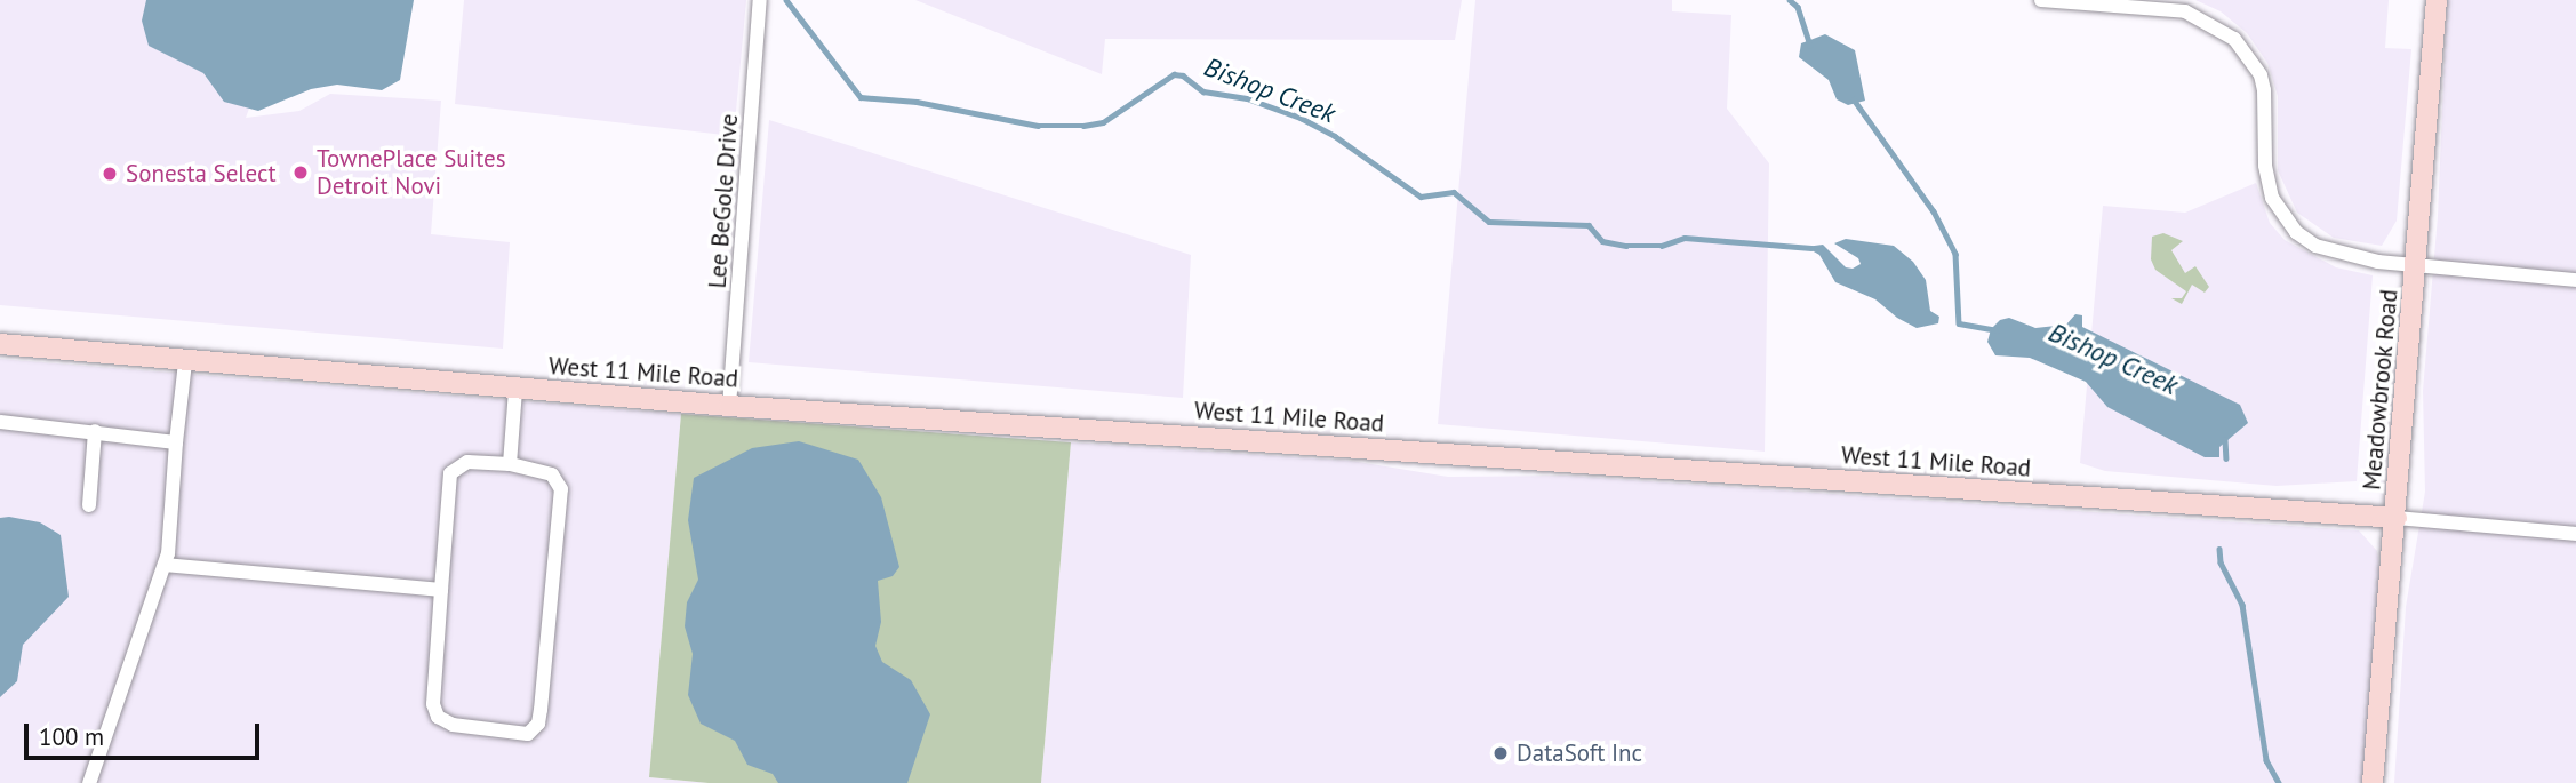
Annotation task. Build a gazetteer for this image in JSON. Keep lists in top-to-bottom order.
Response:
{
  "streets": {
    "street": ["Lee BeGole Drive", "West 11 Mile Road", "Meadowbrook Road"]
  },
  "crossings": [
    ["Lee BeGole Drive", "West 11 Mile Road"],
    ["West 11 Mile Road", "Meadowbrook Road"]
  ],
  "water": ["Bishop Creek"],
  "places": ["TownePlace Suites Detroit Novi", "Sonesta Select", "DataSoft Inc"],
  "scale_bar": "100 m"
}
